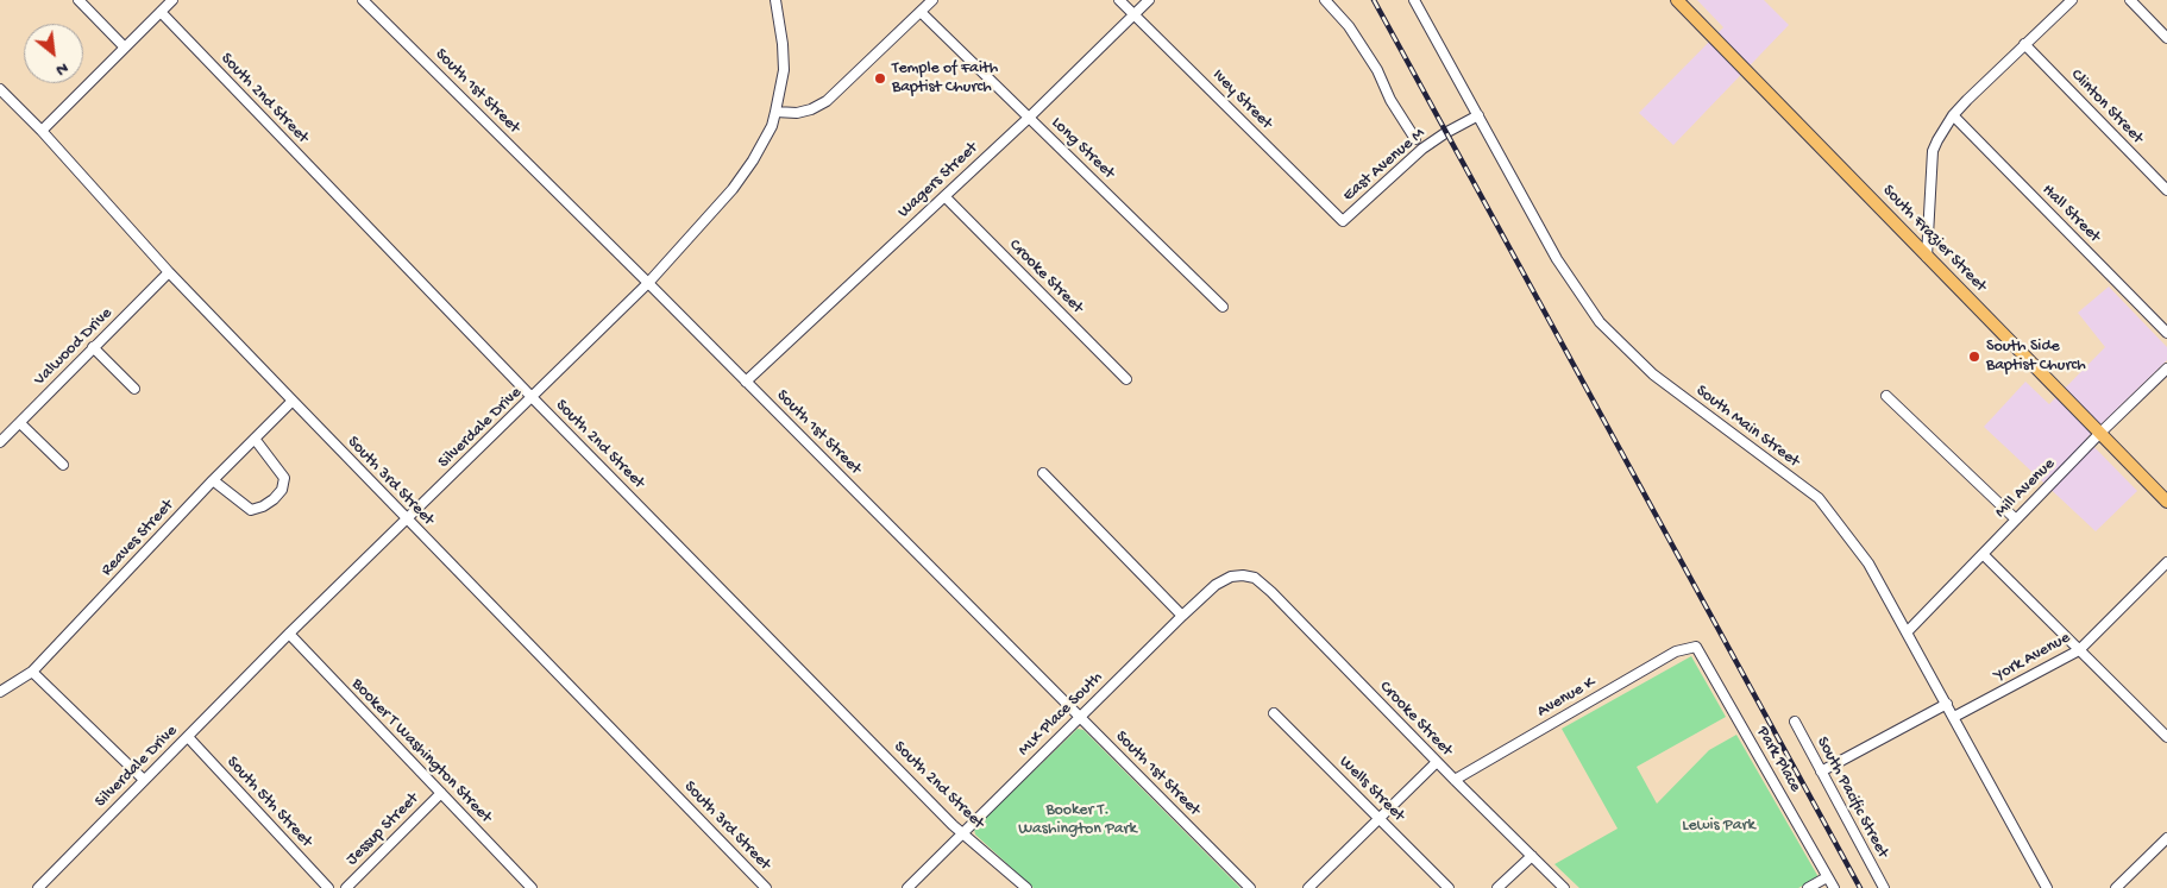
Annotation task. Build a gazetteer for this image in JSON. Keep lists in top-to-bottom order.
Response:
{
  "streets": {
    "main road": ["South Frazier Street"],
    "street": [
      "South 1st Street",
      "South 2nd Street",
      "Ivey Street",
      "Clinton Street",
      "Long Street",
      "East Avenue M",
      "Wagers Street",
      "Hall Street",
      "Crooke Street",
      "Valwood Drive",
      "South Main Street",
      "Silverdale Drive",
      "South 3rd Street",
      "Mill Avenue",
      "Reaves Street",
      "York Avenue",
      "Avenue K",
      "MLK Place South",
      "Booker T Washington Street",
      "Park Place",
      "Wells Street",
      "South Pacific Street",
      "South 5th Street",
      "Jessup Street"
    ]
  },
  "crossings": [
    ["South 1st Street", "Wagers Street"],
    ["South 1st Street", "Silverdale Drive"],
    ["South 1st Street", "MLK Place South"],
    ["South 2nd Street", "Silverdale Drive"],
    ["South 2nd Street", "MLK Place South"],
    ["Ivey Street", "East Avenue M"],
    ["Ivey Street", "Wagers Street"],
    ["Long Street", "Wagers Street"],
    ["East Avenue M", "South Main Street"],
    ["Wagers Street", "Crooke Street"],
    ["South Frazier Street", "Mill Avenue"],
    ["Crooke Street", "Avenue K"],
    ["Crooke Street", "MLK Place South"],
    ["Valwood Drive", "South 3rd Street"],
    ["South Main Street", "Mill Avenue"],
    ["South Main Street", "York Avenue"],
    ["Silverdale Drive", "South 3rd Street"],
    ["Silverdale Drive", "Booker T Washington Street"],
    ["Silverdale Drive", "South 5th Street"],
    ["South 3rd Street", "Reaves Street"],
    ["Avenue K", "Park Place"],
    ["Booker T Washington Street", "Jessup Street"]
  ],
  "parks": ["Booker T. Washington Park", "Lewis Park"],
  "places": ["Temple of Faith Baptist Church", "South Side Baptist Church"],
  "north": "bottom right"
}
